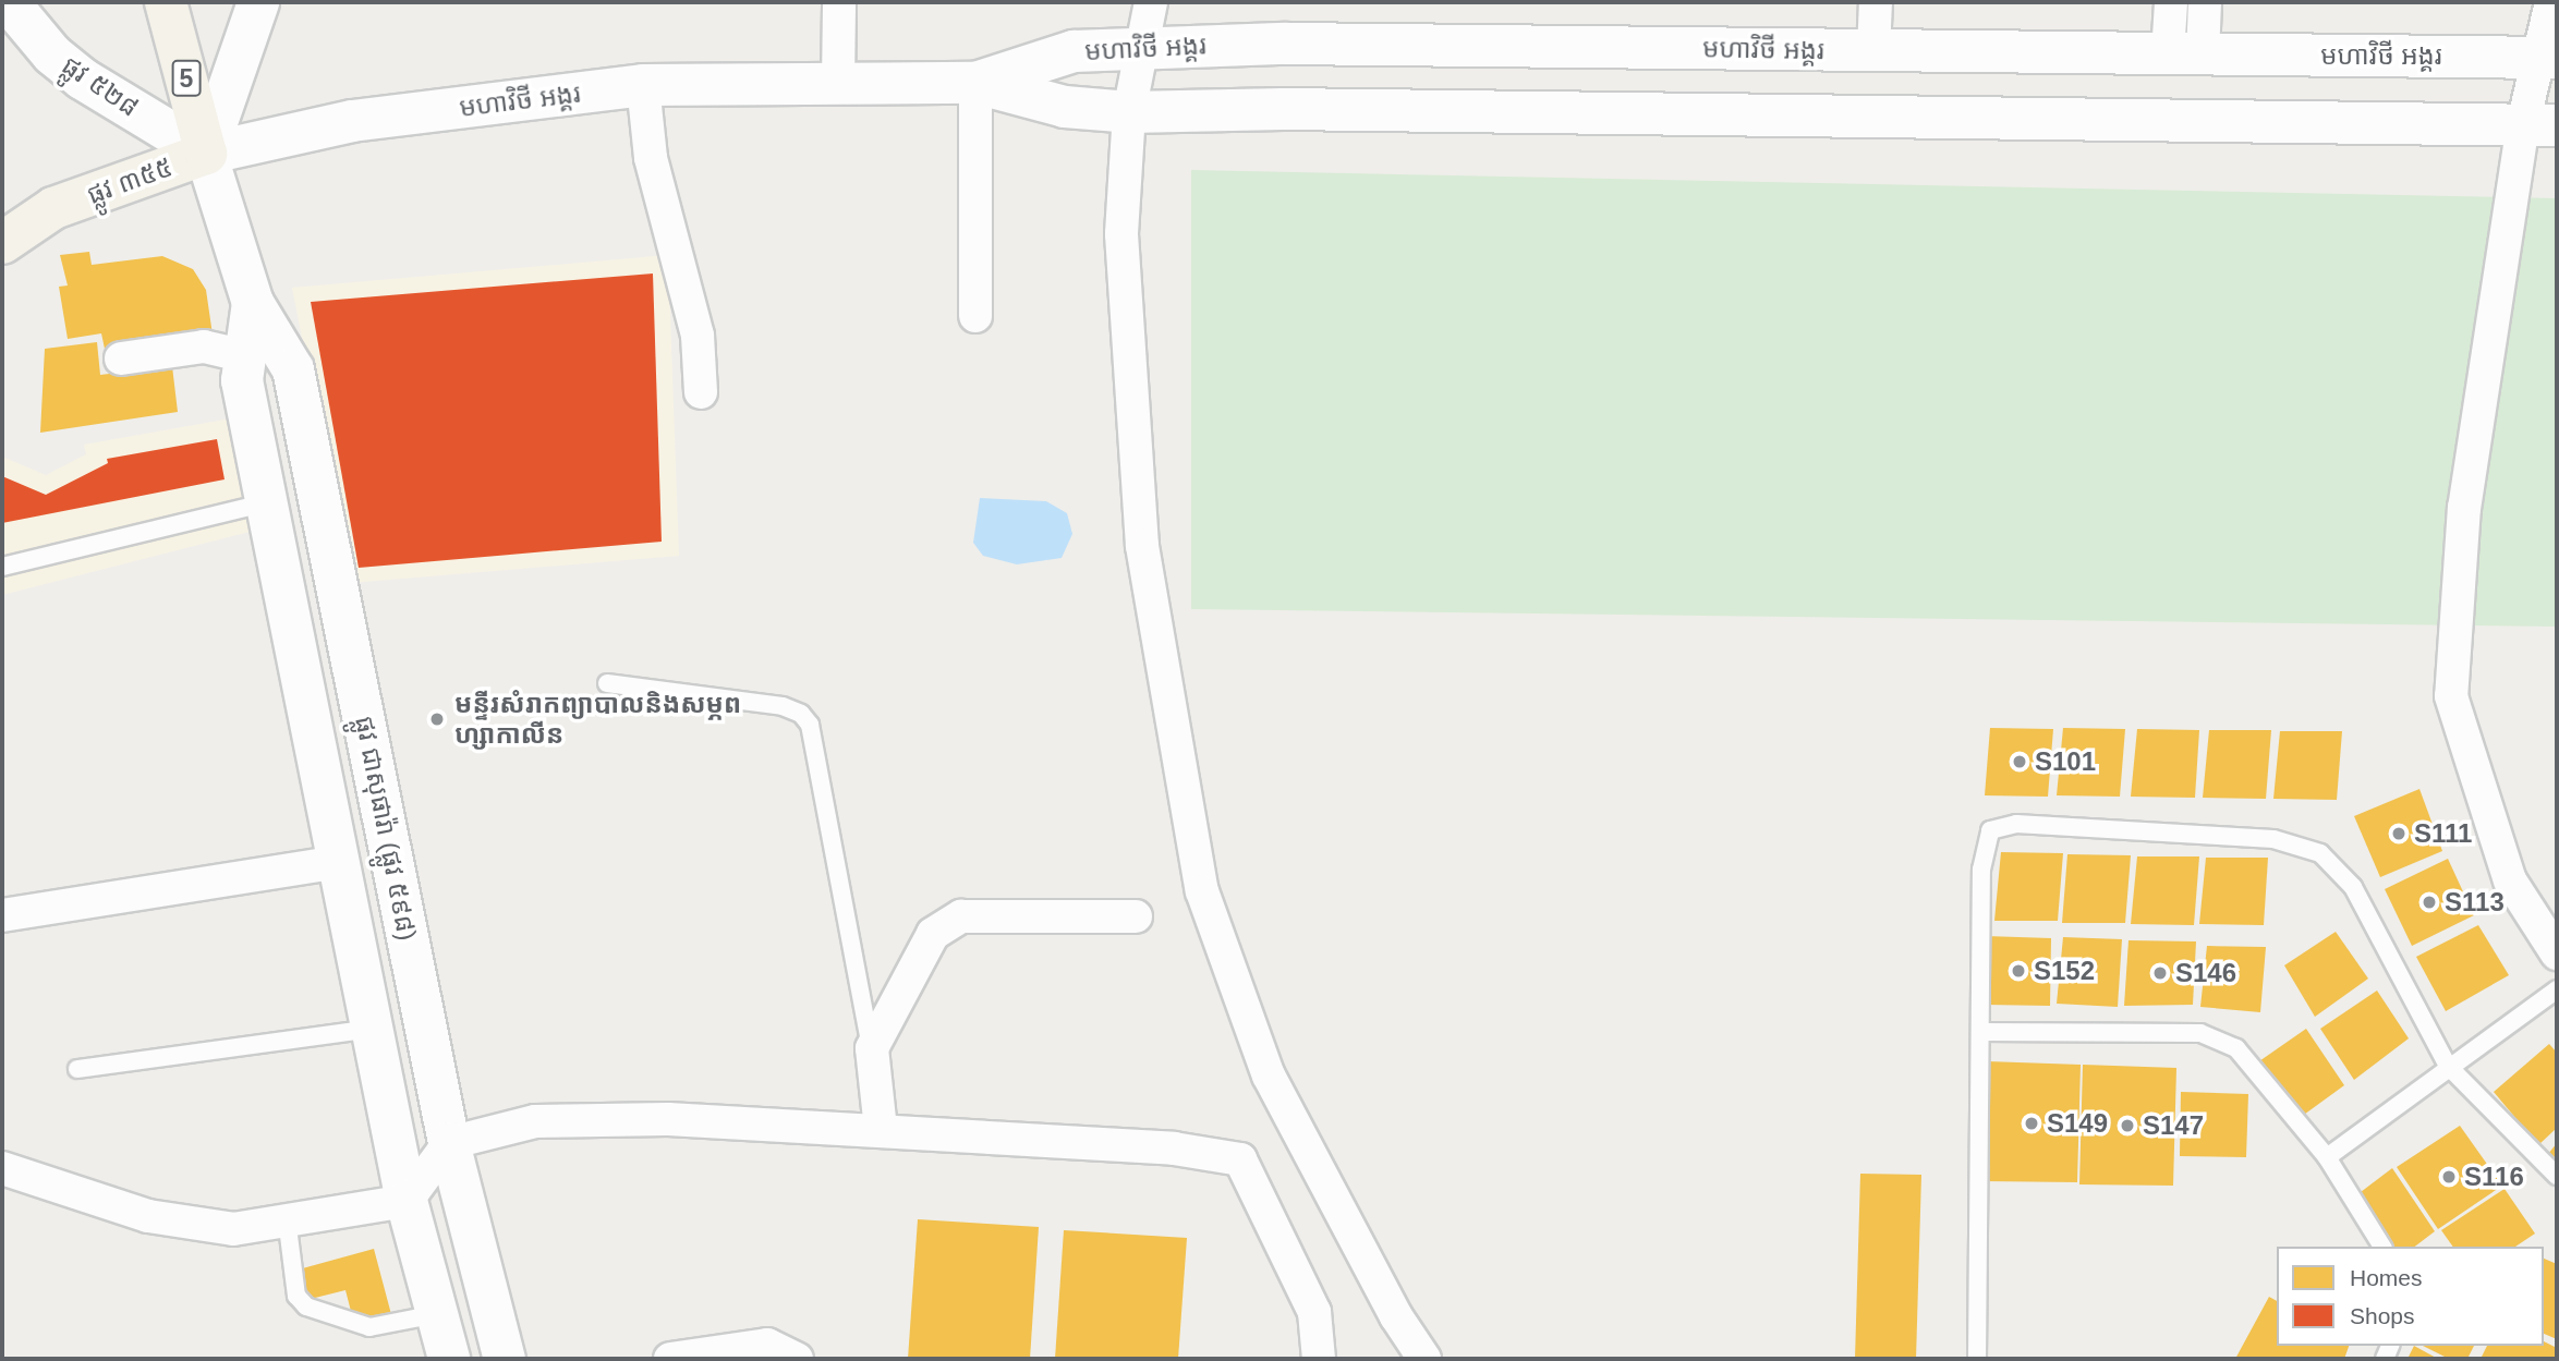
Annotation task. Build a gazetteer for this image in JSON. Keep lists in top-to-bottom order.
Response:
{
  "streets": {
    "main road": [
      "មហាវិថី អង្គរ",
      "5",
      "ផ្លូវ ៥២៨",
      "ផ្លូវ ៣៥៥",
      "ផ្លូវ ជាសុផារ៉ា (ផ្លូវ ៥៩៨)"
    ]
  },
  "crossings": [
    ["មហាវិថី អង្គរ", "5"],
    ["មហាវិថី អង្គរ", "ផ្លូវ ៥២៨"],
    ["មហាវិថី អង្គរ", "ផ្លូវ ៣៥៥"],
    ["មហាវិថី អង្គរ", "ផ្លូវ ជាសុផារ៉ា (ផ្លូវ ៥៩៨)"],
    ["5", "ផ្លូវ ៥២៨"],
    ["5", "ផ្លូវ ៣៥៥"],
    ["5", "ផ្លូវ ជាសុផារ៉ា (ផ្លូវ ៥៩៨)"],
    ["ផ្លូវ ៥២៨", "ផ្លូវ ៣៥៥"],
    ["ផ្លូវ ៥២៨", "ផ្លូវ ជាសុផារ៉ា (ផ្លូវ ៥៩៨)"],
    ["ផ្លូវ ៣៥៥", "ផ្លូវ ជាសុផារ៉ា (ផ្លូវ ៥៩៨)"]
  ],
  "places": [
    "មន្ទីរសំរាកព្យាបាលនិងសម្ភព ហ្សាកាលីន",
    "S101",
    "S111",
    "S113",
    "S152",
    "S146",
    "S149",
    "S147",
    "S116"
  ],
  "legend": ["Homes", "Shops"]
}
